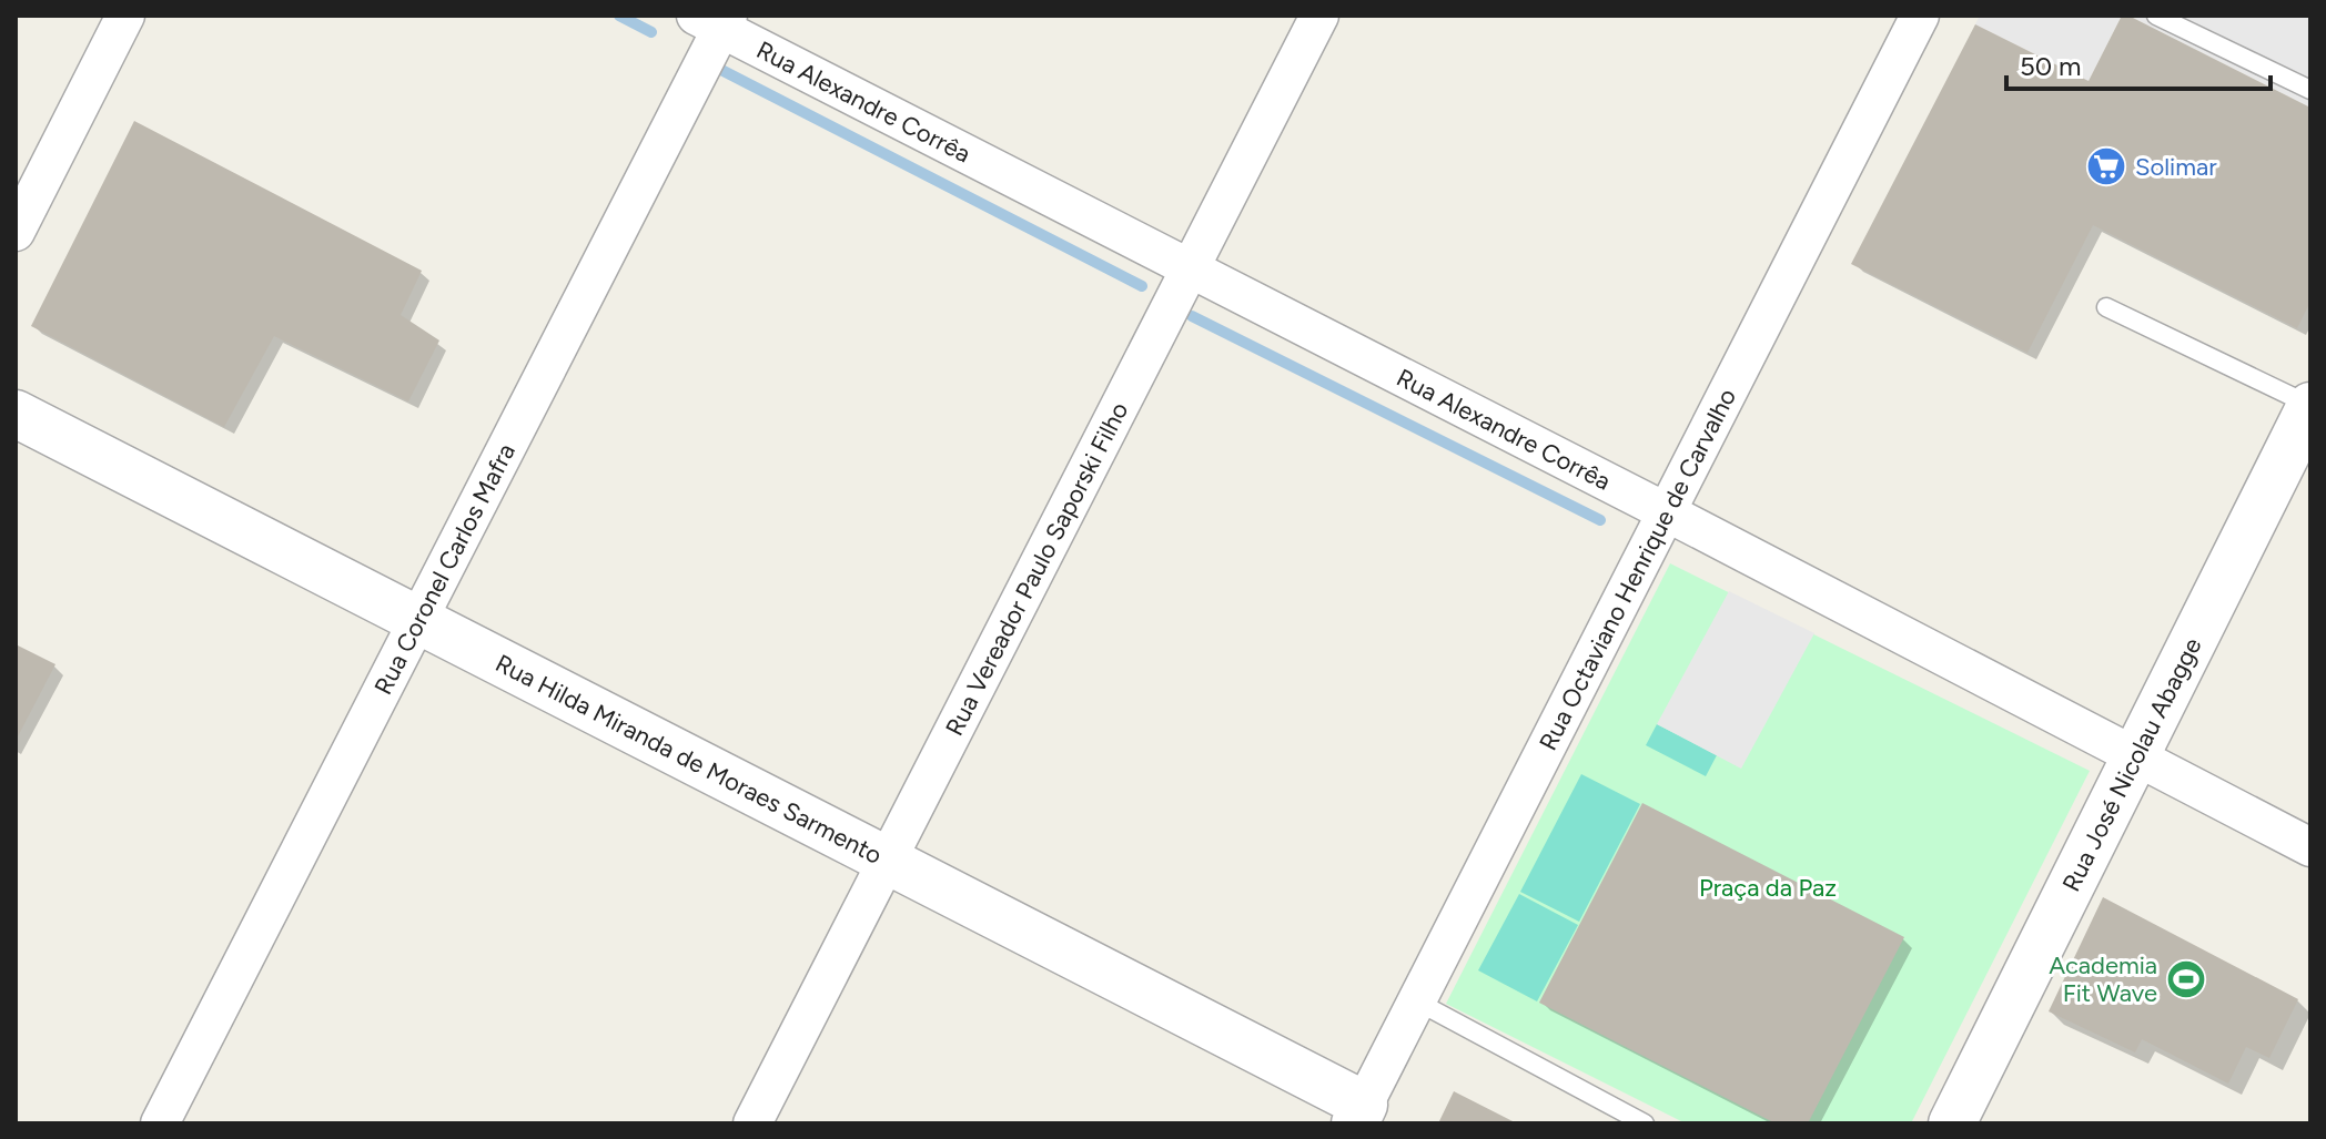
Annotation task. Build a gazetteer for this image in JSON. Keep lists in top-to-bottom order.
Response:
{
  "streets": {
    "street": [
      "Rua Alexandre Corrêa",
      "Rua Coronel Carlos Mafra",
      "Rua Vereador Paulo Saporski Filho",
      "Rua Octaviano Henrique de Carvalho",
      "Rua Hilda Miranda de Moraes Sarmento",
      "Rua José Nicolau Abagge"
    ]
  },
  "crossings": [
    ["Rua Alexandre Corrêa", "Rua Coronel Carlos Mafra"],
    ["Rua Alexandre Corrêa", "Rua Vereador Paulo Saporski Filho"],
    ["Rua Alexandre Corrêa", "Rua Octaviano Henrique de Carvalho"],
    ["Rua Alexandre Corrêa", "Rua José Nicolau Abagge"],
    ["Rua Coronel Carlos Mafra", "Rua Hilda Miranda de Moraes Sarmento"],
    ["Rua Vereador Paulo Saporski Filho", "Rua Hilda Miranda de Moraes Sarmento"],
    ["Rua Octaviano Henrique de Carvalho", "Rua Hilda Miranda de Moraes Sarmento"]
  ],
  "parks": ["Praça da Paz"],
  "places": {
    "supermarket": ["Solimar"],
    "sports": ["Academia Fit Wave"]
  },
  "scale_bar": "50 m"
}
